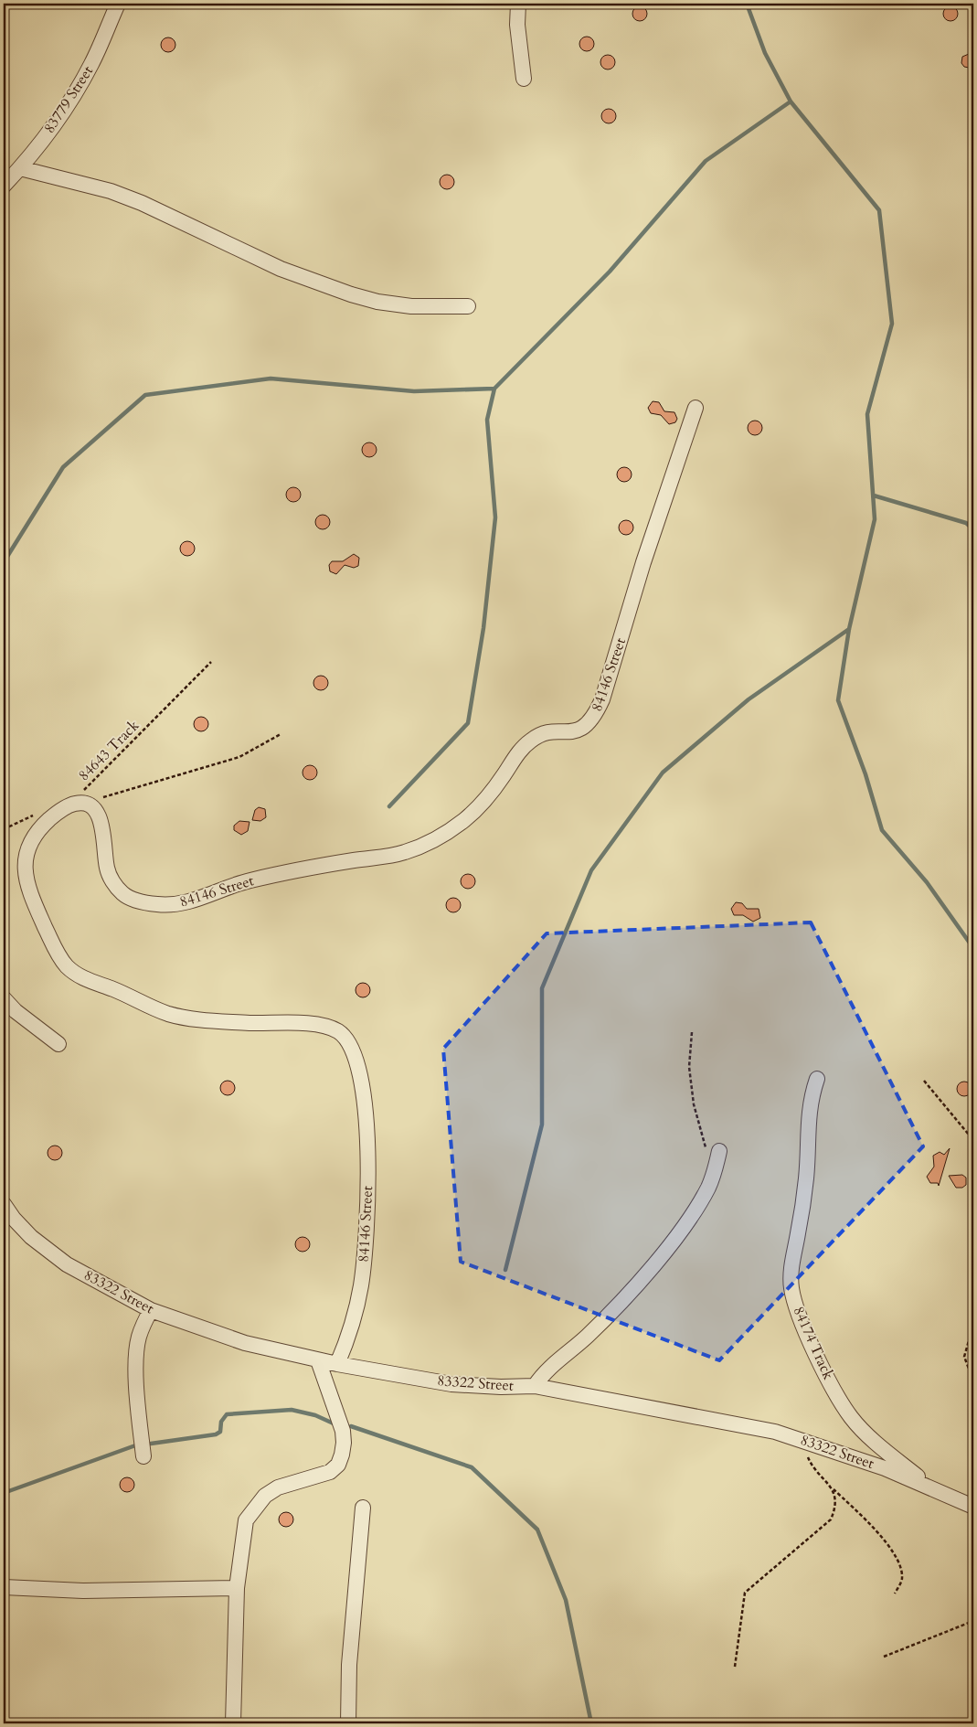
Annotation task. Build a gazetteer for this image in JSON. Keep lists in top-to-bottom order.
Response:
{
  "streets": {
    "street": [
      "83779 Street",
      "84146 Street",
      "83322 Street",
      "84174 Track"
    ],
    "path": ["84643 Track"]
  },
  "crossings": [
    ["84146 Street", "83322 Street"],
    ["83322 Street", "84174 Track"]
  ]
}
